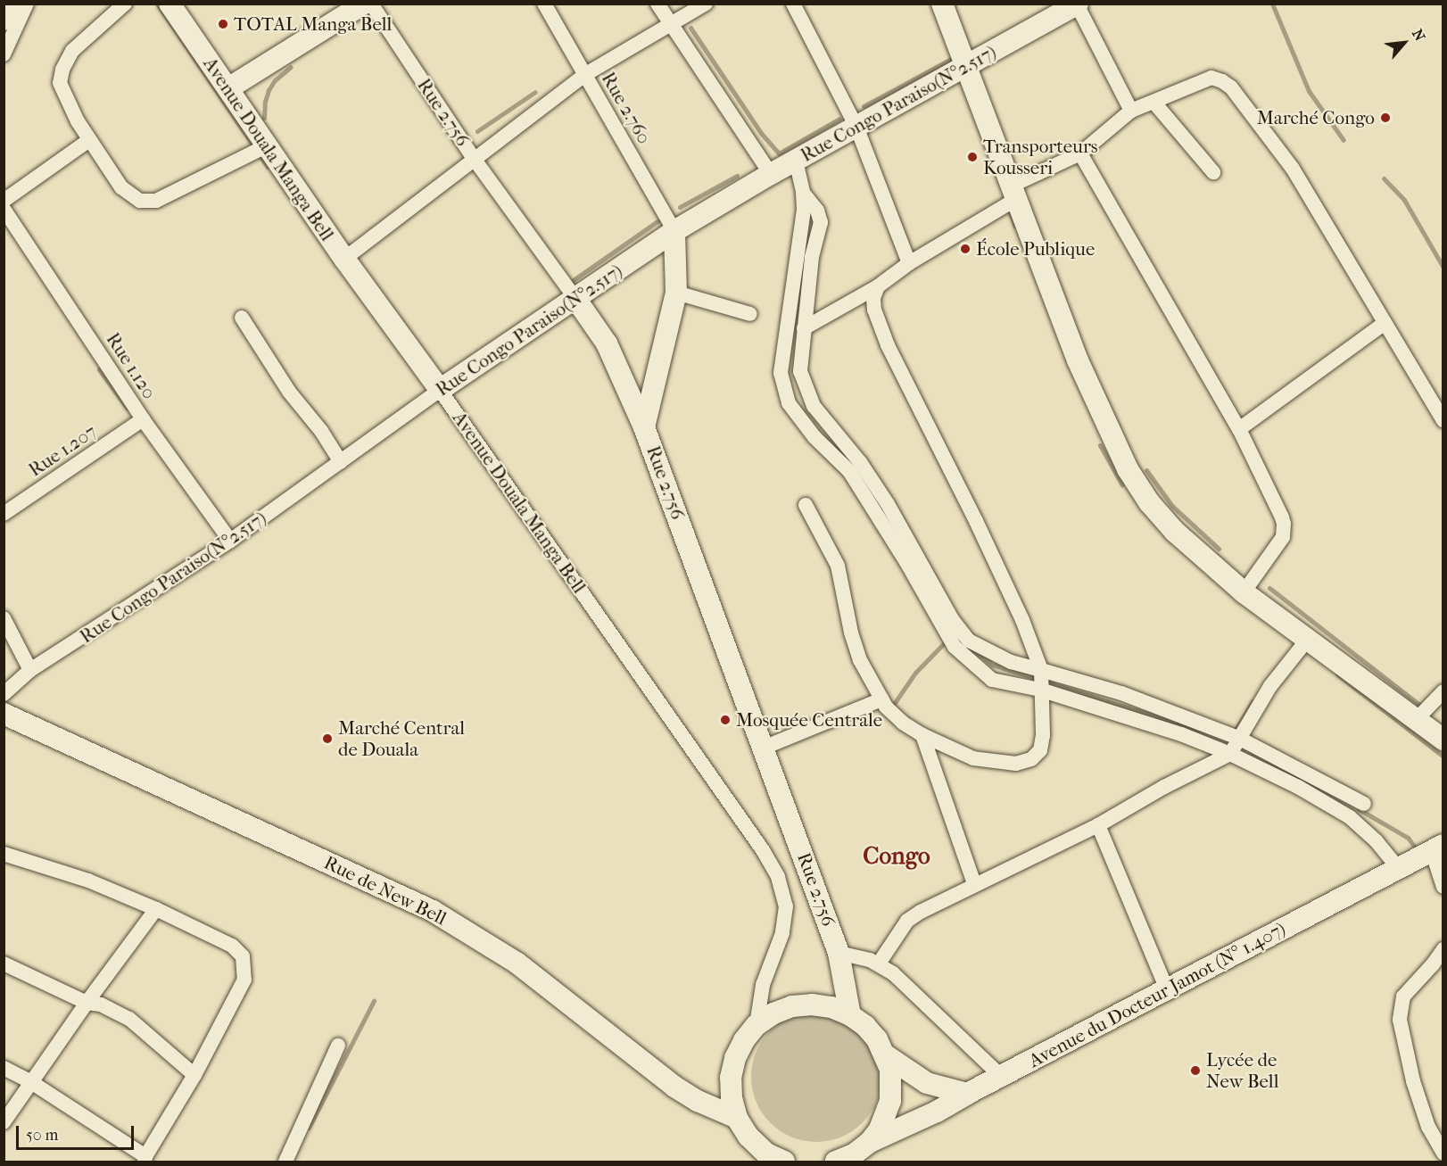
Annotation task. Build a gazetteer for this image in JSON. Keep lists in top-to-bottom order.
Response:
{
  "streets": {
    "street": [
      "Rue Congo Paraiso(N°2.517)",
      "Rue 2.760",
      "Rue 2.756",
      "Avenue Douala Manga Bell",
      "Rue 1.120",
      "Rue 1.207",
      "Rue de New Bell",
      "Avenue du Docteur Jamot (N° 1.407)"
    ]
  },
  "crossings": [
    ["Rue Congo Paraiso(N°2.517)", "Rue 2.760"],
    ["Rue Congo Paraiso(N°2.517)", "Rue 2.756"],
    ["Rue Congo Paraiso(N°2.517)", "Avenue Douala Manga Bell"],
    ["Rue Congo Paraiso(N°2.517)", "Rue 1.120"],
    ["Rue 1.120", "Rue 1.207"]
  ],
  "districts": ["Congo"],
  "places": [
    "TOTAL Manga Bell",
    "Marché Congo",
    "Transporteurs Kousseri",
    "École Publique",
    "Mosquée Centrale",
    "Marché Central de Douala",
    "Lycée de New Bell"
  ],
  "scale_bar": "50 m",
  "north": "top right"
}
